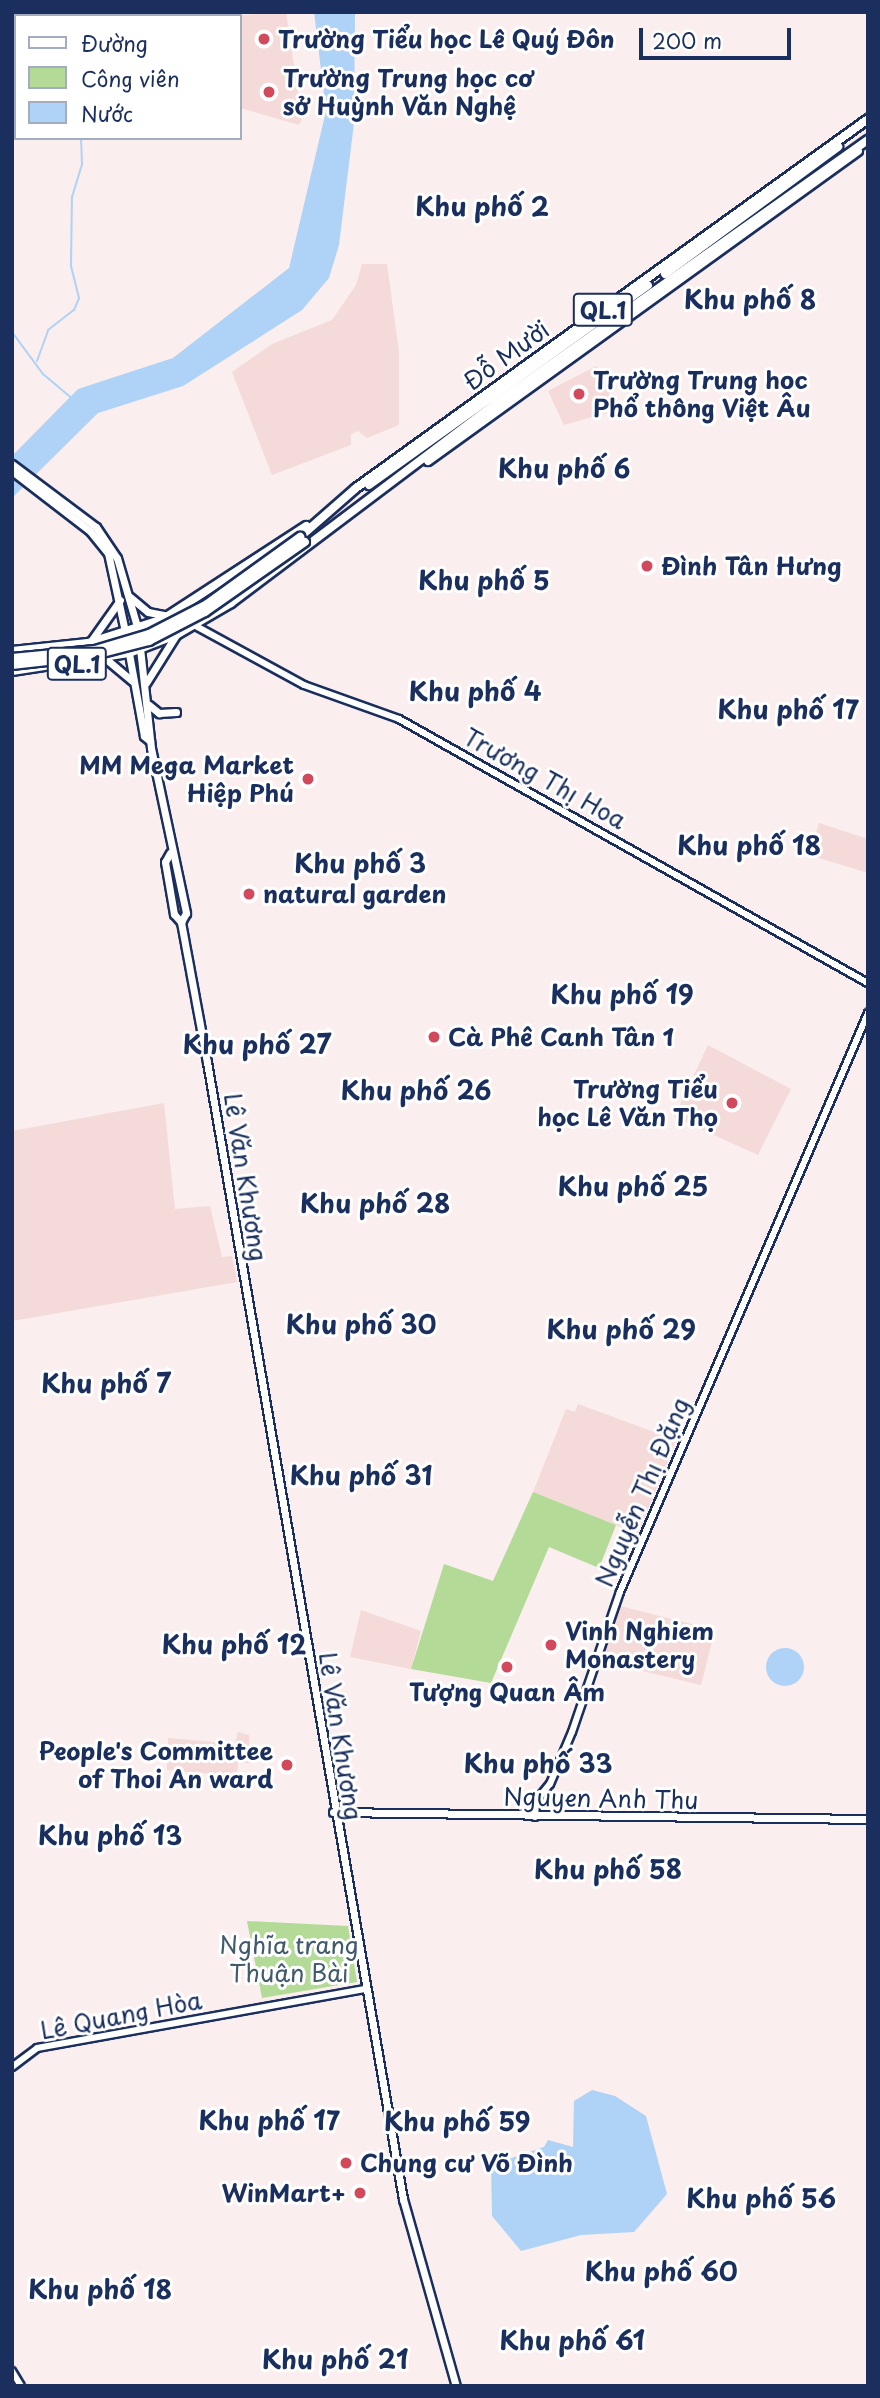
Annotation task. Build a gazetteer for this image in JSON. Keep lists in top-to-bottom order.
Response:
{
  "streets": {
    "highway": ["QL.1", "Đỗ Mười"],
    "main road": ["Lê Văn Khương", "Nguyen Anh Thu"],
    "street": ["Trương Thị Hoa", "Nguyễn Thị Đặng", "Lê Quang Hòa"]
  },
  "crossings": [
    ["QL.1", "Đỗ Mười"],
    ["Đỗ Mười", "Trương Thị Hoa"],
    ["Đỗ Mười", "Lê Văn Khương"],
    ["Lê Văn Khương", "Nguyen Anh Thu"],
    ["Lê Văn Khương", "Lê Quang Hòa"],
    ["Nguyễn Thị Đặng", "Nguyen Anh Thu"]
  ],
  "districts": [
    "Khu phố 2",
    "Khu phố 8",
    "Khu phố 6",
    "Khu phố 5",
    "Khu phố 4",
    "Khu phố 17",
    "Khu phố 18",
    "Khu phố 3",
    "Khu phố 19",
    "Khu phố 27",
    "Khu phố 26",
    "Khu phố 25",
    "Khu phố 28",
    "Khu phố 30",
    "Khu phố 29",
    "Khu phố 7",
    "Khu phố 31",
    "Khu phố 12",
    "Khu phố 33",
    "Khu phố 13",
    "Khu phố 58",
    "Khu phố 17",
    "Khu phố 59",
    "Khu phố 56",
    "Khu phố 60",
    "Khu phố 18",
    "Khu phố 61",
    "Khu phố 21"
  ],
  "parks": ["Nghĩa trang Thuận Bài"],
  "places": [
    "Trường Tiểu học Lê Quý Đôn",
    "Trường Trung học cơ sở Huỳnh Văn Nghệ",
    "Trường Trung học Phổ thông Việt Âu",
    "Đình Tân Hưng",
    "MM Mega Market Hiệp Phú",
    "natural garden",
    "Cà Phê Canh Tân 1",
    "Trường Tiểu học Lê Văn Thọ",
    "Vinh Nghiem Monastery",
    "Tượng Quan Âm",
    "People's Committee of Thoi An ward",
    "Chung cư Võ Đình",
    "WinMart+"
  ],
  "legend": ["Đường", "Công viên", "Nước"],
  "scale_bar": "200 m"
}
